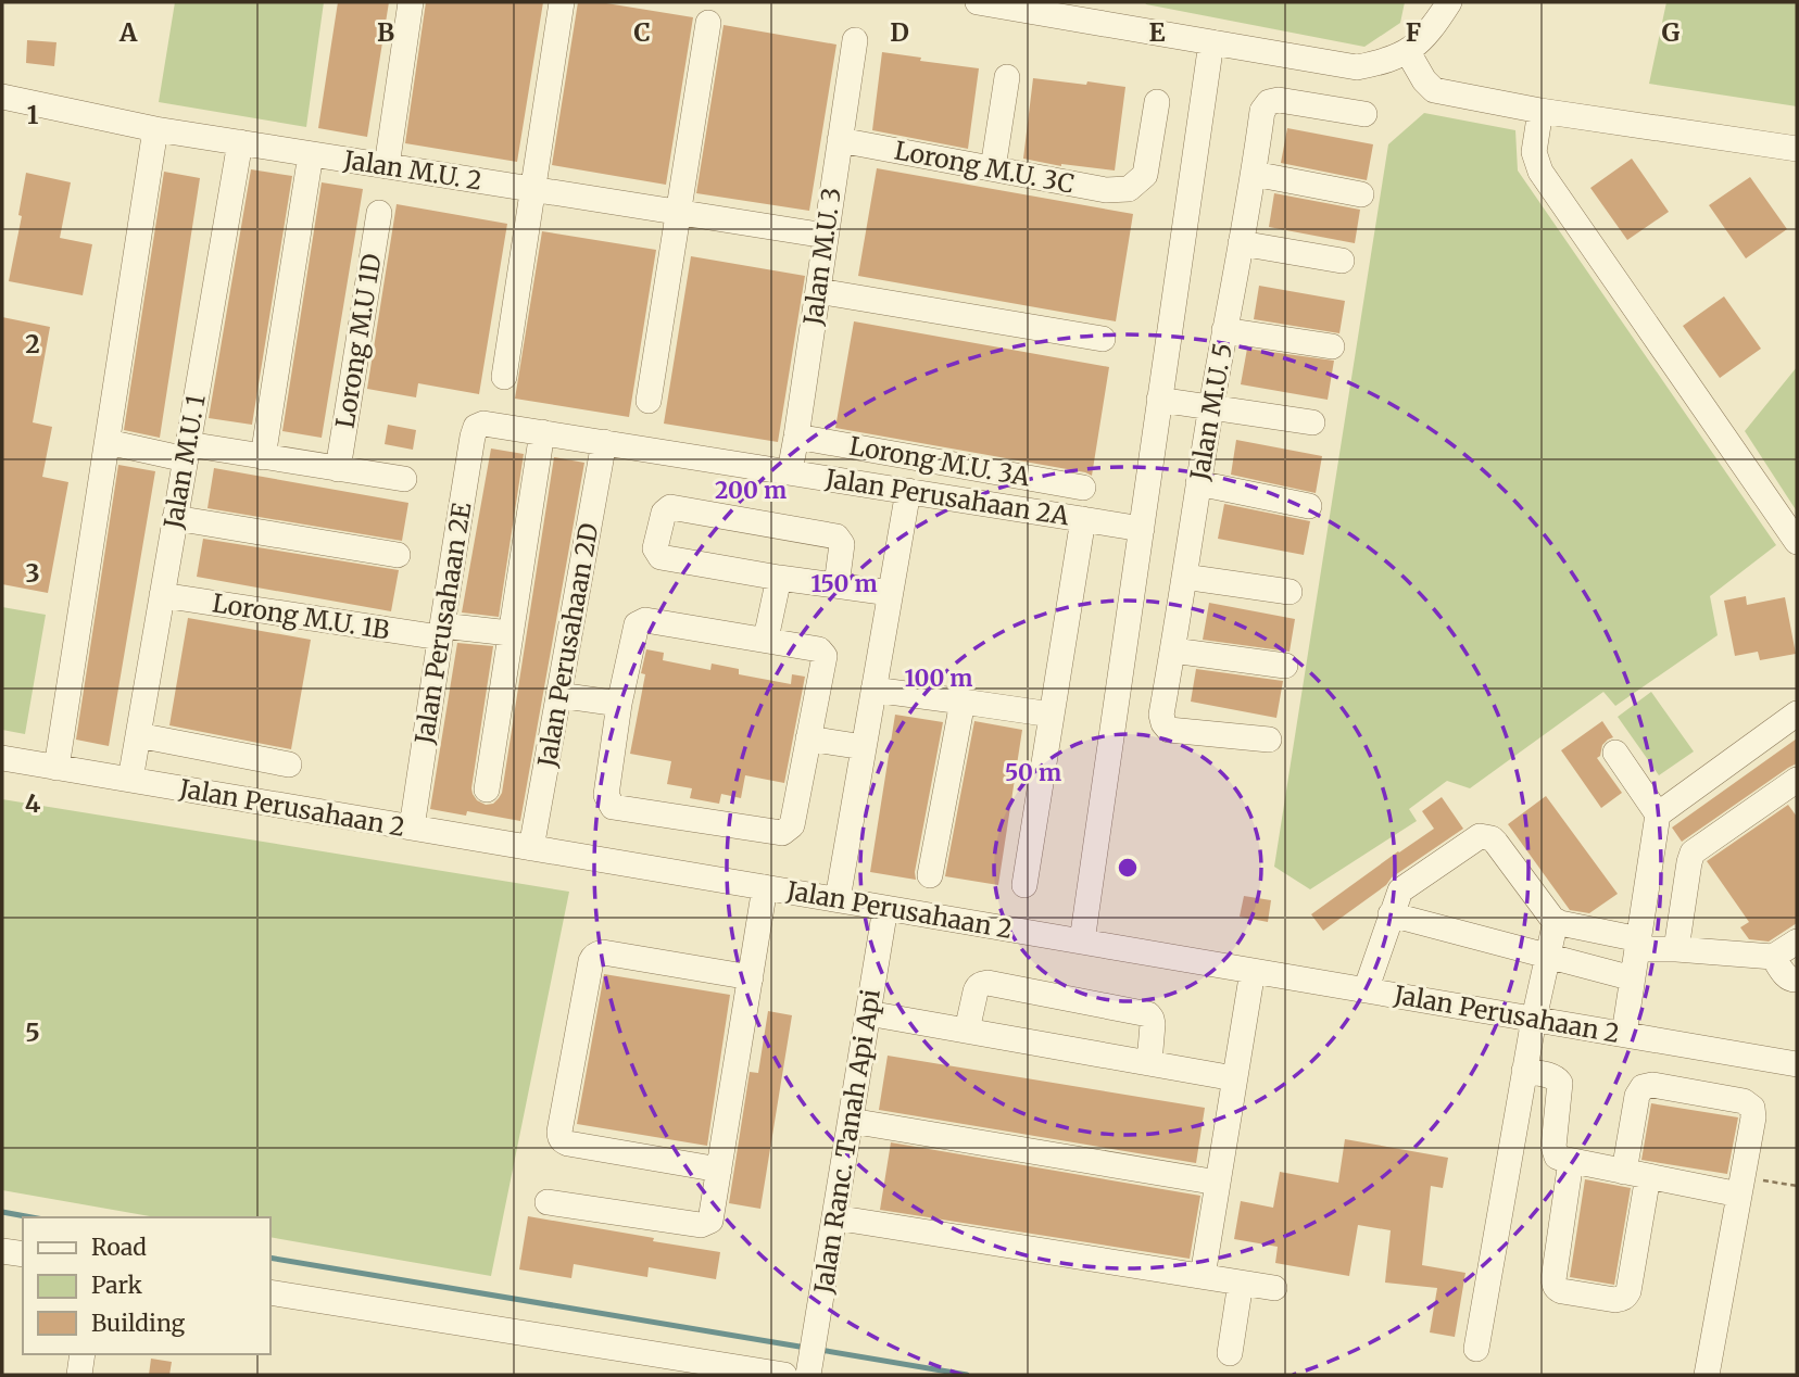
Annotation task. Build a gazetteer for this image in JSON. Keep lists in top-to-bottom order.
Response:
{
  "streets": {
    "street": [
      "Lorong M.U. 3C",
      "Jalan M.U. 2",
      "Jalan M.U. 3",
      "Lorong M.U 1D",
      "Jalan M.U. 5",
      "Jalan M.U. 1",
      "Lorong M.U. 3A",
      "Jalan Perusahaan 2A",
      "Lorong M.U. 1B",
      "Jalan Perusahaan 2E",
      "Jalan Perusahaan 2D",
      "Jalan Perusahaan 2",
      "Jalan Ranc. Tanah Api Api"
    ]
  },
  "crossings": [
    ["Lorong M.U. 3C", "Jalan M.U. 3"],
    ["Jalan M.U. 2", "Jalan M.U. 3"],
    ["Jalan M.U. 2", "Jalan M.U. 1"],
    ["Jalan M.U. 3", "Lorong M.U. 3A"],
    ["Jalan M.U. 3", "Jalan Perusahaan 2A"],
    ["Jalan M.U. 1", "Lorong M.U. 1B"],
    ["Jalan M.U. 1", "Jalan Perusahaan 2"],
    ["Jalan Perusahaan 2A", "Jalan Perusahaan 2E"],
    ["Jalan Perusahaan 2A", "Jalan Perusahaan 2D"],
    ["Lorong M.U. 1B", "Jalan Perusahaan 2E"],
    ["Jalan Perusahaan 2E", "Jalan Perusahaan 2"],
    ["Jalan Perusahaan 2D", "Jalan Perusahaan 2"],
    ["Jalan Perusahaan 2", "Jalan Ranc. Tanah Api Api"]
  ],
  "legend": ["Road", "Park", "Building"],
  "grid": {
    "columns": [
      "A",
      "B",
      "C",
      "D",
      "E",
      "F",
      "G"
    ],
    "rows": [
      "1",
      "2",
      "3",
      "4",
      "5"
    ]
  },
  "rings": [
    "200 m",
    "150 m",
    "100 m",
    "50 m"
  ]
}
